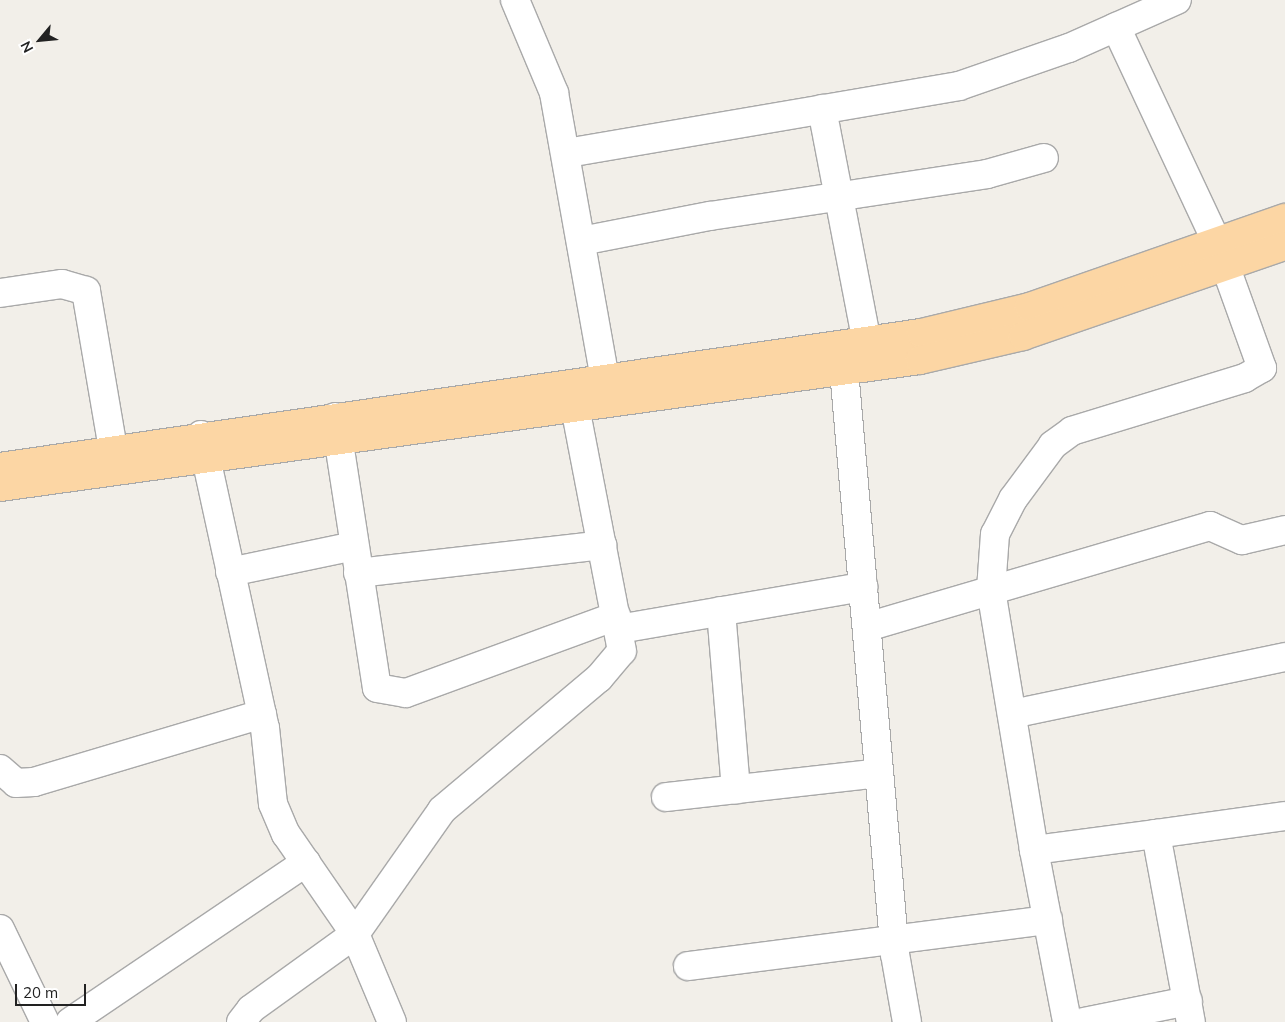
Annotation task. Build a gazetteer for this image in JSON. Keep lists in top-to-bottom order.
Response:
{
  "scale_bar": "20 m",
  "north": "bottom left"
}
